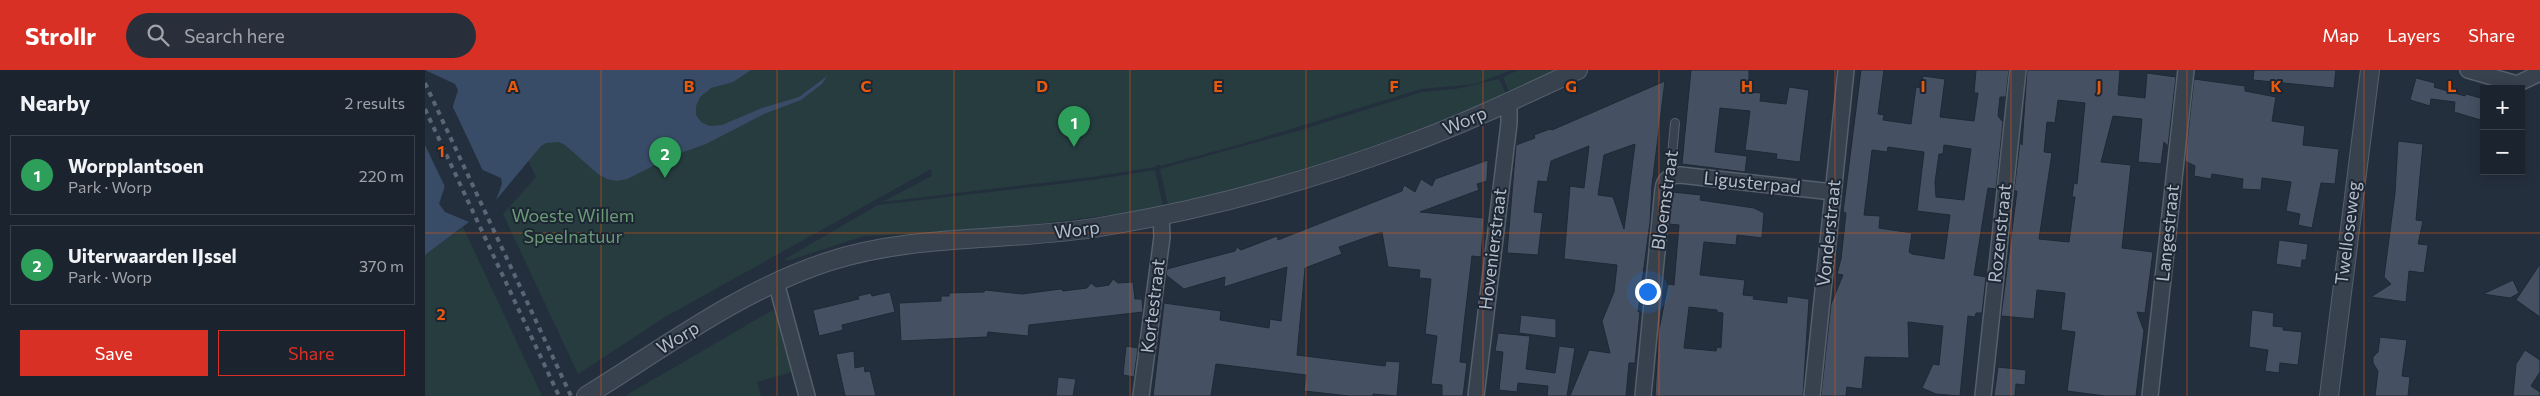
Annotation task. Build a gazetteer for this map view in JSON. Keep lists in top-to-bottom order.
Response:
{
  "streets": {
    "street": [
      "Worp",
      "Ligusterpad",
      "Bloemstraat",
      "Vonderstraat",
      "Rozenstraat",
      "Langestraat",
      "Twelloseweg",
      "Hovenierstraat",
      "Kortestraat"
    ]
  },
  "crossings": [
    ["Worp", "Hovenierstraat"],
    ["Worp", "Kortestraat"],
    ["Ligusterpad", "Bloemstraat"],
    ["Ligusterpad", "Vonderstraat"]
  ],
  "parks": ["Woeste Willem Speelnatuur"],
  "page": {
    "header": "Strollr",
    "search": "Search here",
    "nav": ["Map", "Layers", "Share"],
    "heading": ["Nearby", "2 results"],
    "map_buttons": ["+", "−"],
    "pins": ["1", "2"],
    "list": [
      {
        "mark": "1",
        "name": "Worpplantsoen",
        "note": "Park · Worp",
        "value": "220 m"
      },
      {
        "mark": "2",
        "name": "Uiterwaarden IJssel",
        "note": "Park · Worp",
        "value": "370 m"
      }
    ],
    "buttons": ["Save", "Share"]
  },
  "grid": {
    "columns": [
      "A",
      "B",
      "C",
      "D",
      "E",
      "F",
      "G",
      "H",
      "I",
      "J",
      "K",
      "L"
    ],
    "rows": ["1", "2"]
  }
}
